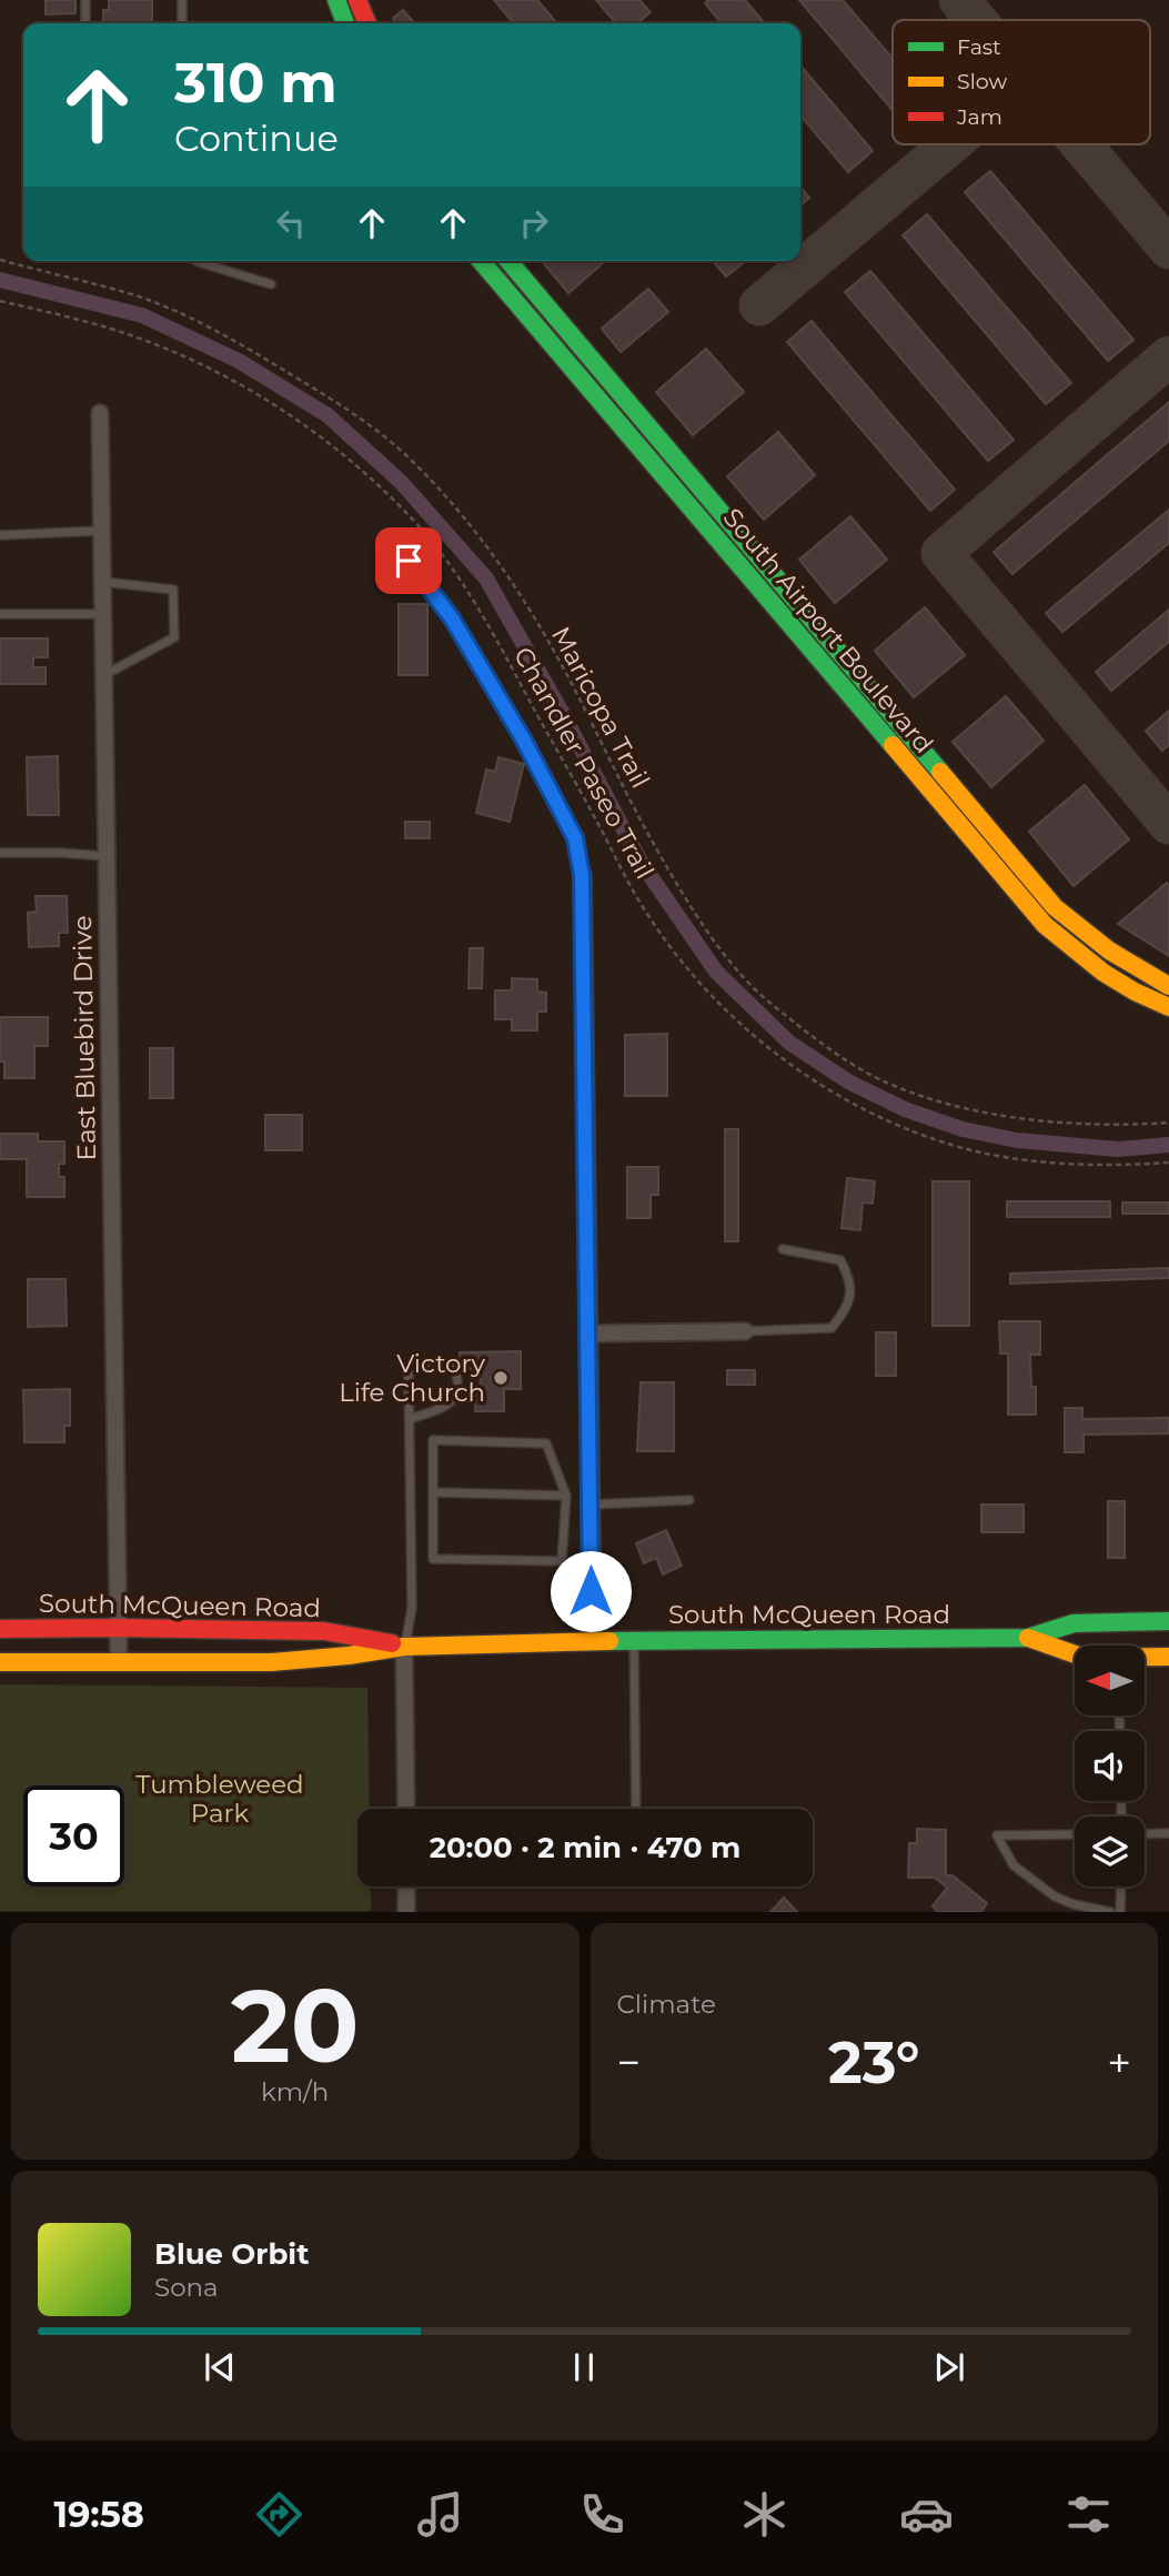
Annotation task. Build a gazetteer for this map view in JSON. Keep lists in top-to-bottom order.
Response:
{
  "streets": {
    "street": ["South Airport Boulevard", "East Bluebird Drive", "South McQueen Road"],
    "path": ["Maricopa Trail", "Chandler Paseo Trail"]
  },
  "crossings": [
    ["East Bluebird Drive", "South McQueen Road"]
  ],
  "parks": ["Tumbleweed Park"],
  "places": ["Victory Life Church"],
  "legend": ["Fast", "Slow", "Jam"],
  "north": "left",
  "page": {
    "turn": ["310 m", "Continue"],
    "limit": "30",
    "trip": "20:00 · 2 min · 470 m",
    "tile": [
      ["20", "km/h"],
      "Climate"
    ],
    "heat": ["−", "23°", "+"],
    "song": ["Blue Orbit", "Sona"],
    "tabs": "19:58"
  }
}
